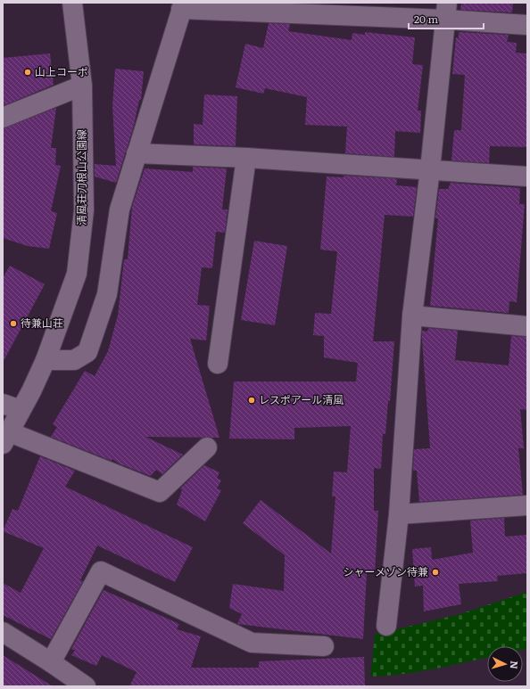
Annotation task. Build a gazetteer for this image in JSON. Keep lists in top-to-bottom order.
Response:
{
  "streets": {
    "street": ["清風荘刀根山公園線"]
  },
  "places": [
    "山上コーポ",
    "待兼山荘",
    "レスポアール清風",
    "シャーメゾン待兼"
  ],
  "scale_bar": "20 m",
  "north": "right"
}
